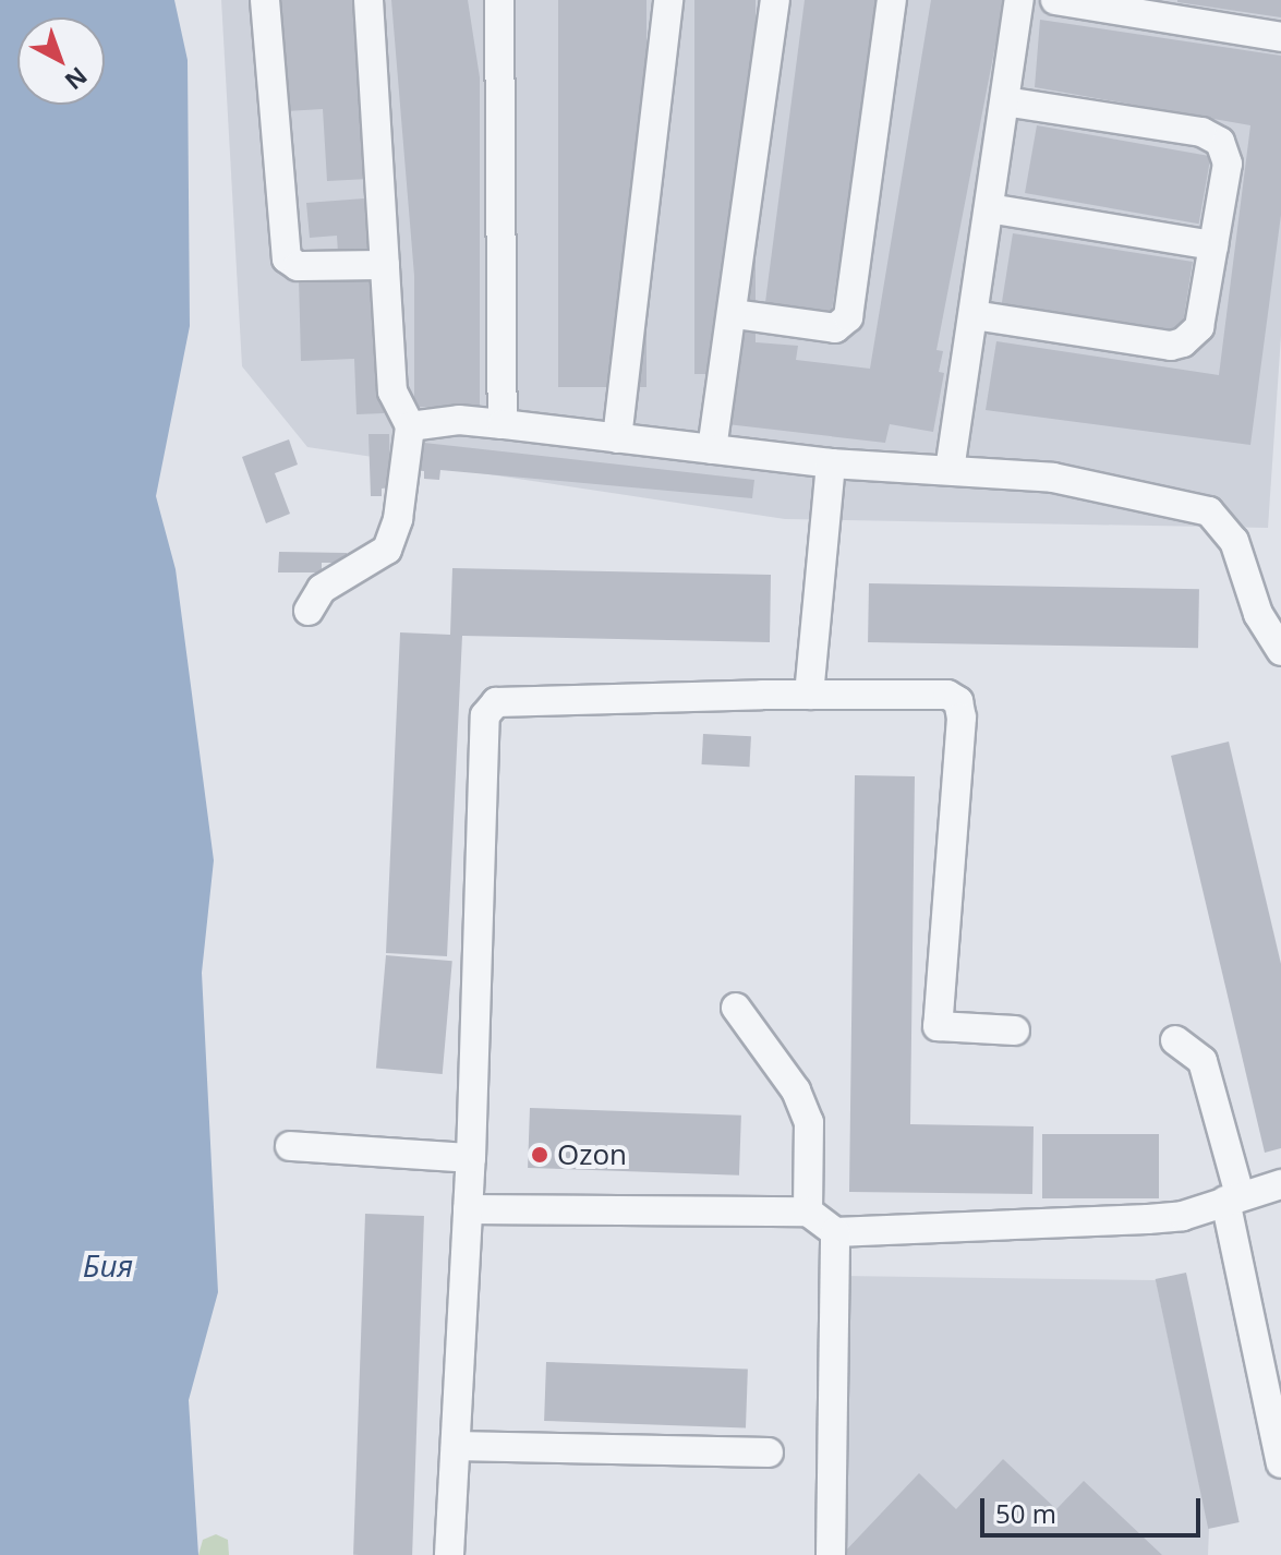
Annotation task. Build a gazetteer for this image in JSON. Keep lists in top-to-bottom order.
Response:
{
  "water": ["Бия"],
  "places": ["Ozon"],
  "scale_bar": "50 m",
  "north": "bottom right"
}
